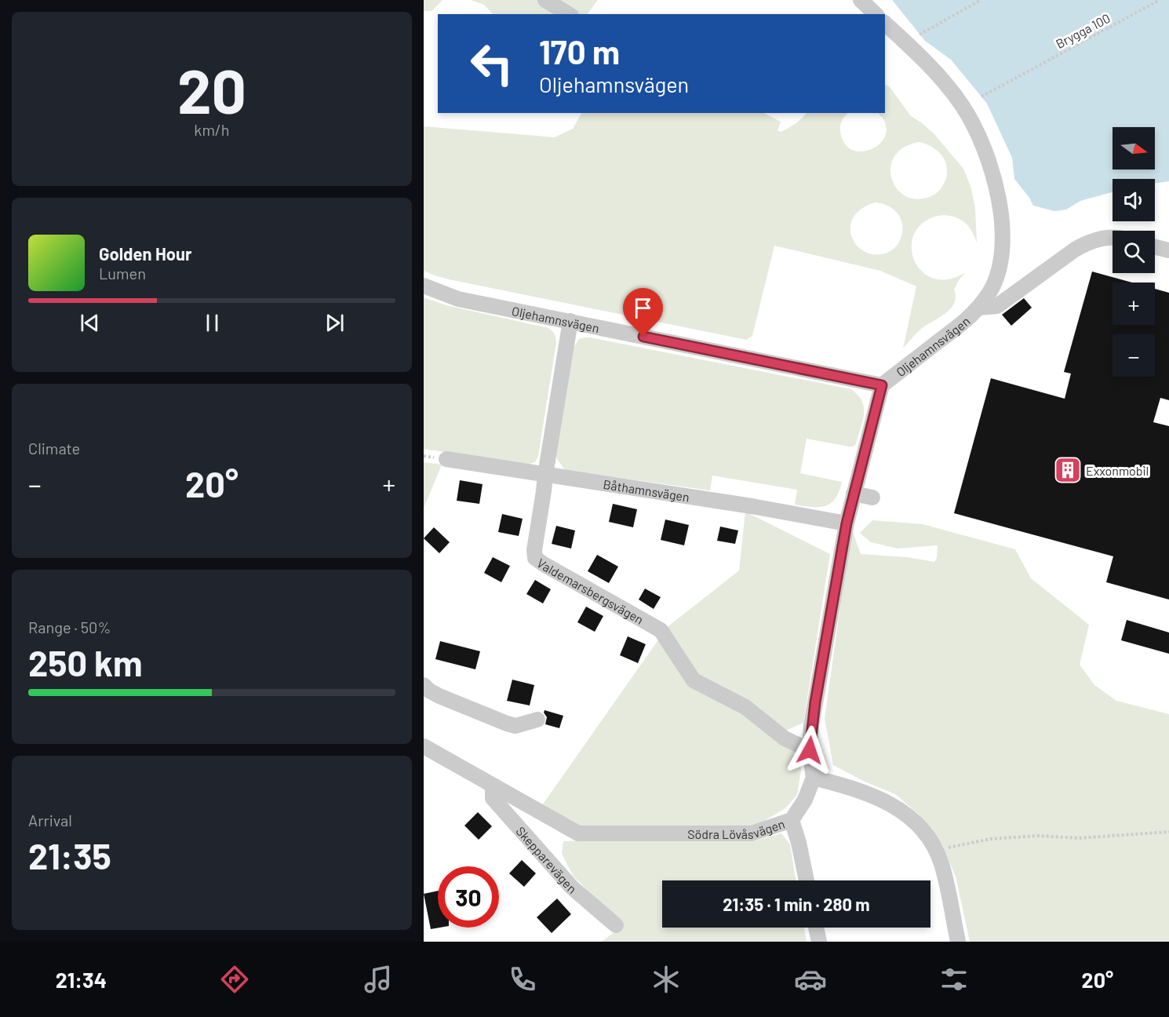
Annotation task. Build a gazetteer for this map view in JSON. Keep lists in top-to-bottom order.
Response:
{
  "streets": {
    "street": [
      "Oljehamnsvägen",
      "Båthamnsvägen",
      "Valdemarsbergsvägen",
      "Södra Lövåsvägen",
      "Skepparevägen"
    ],
    "path": ["Brygga 100"]
  },
  "crossings": [
    ["Oljehamnsvägen", "Valdemarsbergsvägen"],
    ["Oljehamnsvägen", "Södra Lövåsvägen"],
    ["Båthamnsvägen", "Valdemarsbergsvägen"],
    ["Båthamnsvägen", "Södra Lövåsvägen"],
    ["Valdemarsbergsvägen", "Södra Lövåsvägen"],
    ["Södra Lövåsvägen", "Skepparevägen"]
  ],
  "places": {
    "building": ["Exxonmobil"]
  },
  "north": "right",
  "page": {
    "tile": [
      ["20", "km/h"],
      "Climate",
      ["Range · 50%", "250 km"],
      ["Arrival", "21:35"]
    ],
    "turn": ["170 m", "Oljehamnsvägen"],
    "map_buttons": ["+", "−"],
    "song": ["Golden Hour", "Lumen"],
    "heat": ["−", "20°", "+"],
    "limit": "30",
    "trip": "21:35 · 1 min · 280 m",
    "tabs": ["21:34", "20°"]
  }
}
